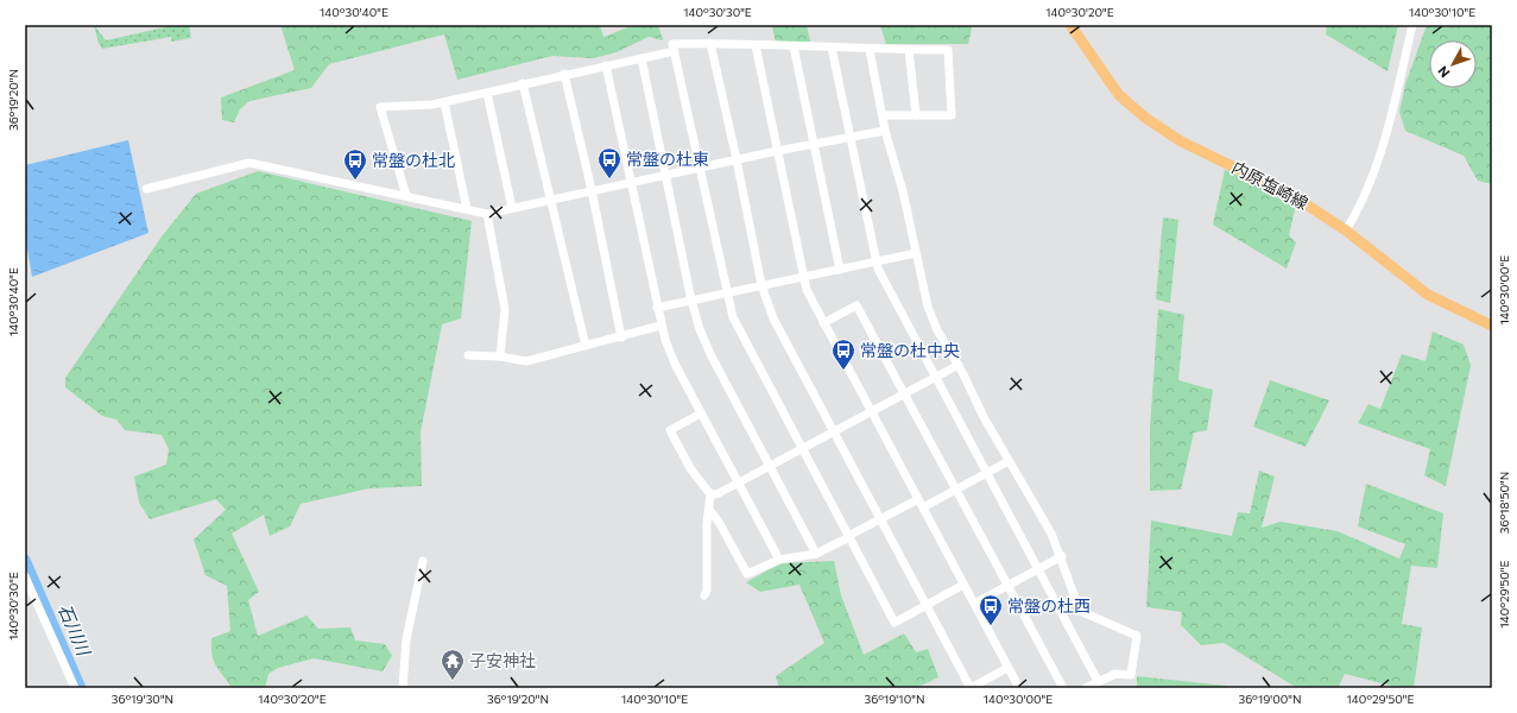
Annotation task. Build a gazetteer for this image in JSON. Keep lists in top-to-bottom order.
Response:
{
  "streets": {
    "main road": ["内原塩崎線"]
  },
  "water": ["石川川"],
  "places": {
    "bus stop": [
      "常盤の杜東",
      "常盤の杜北",
      "常盤の杜中央",
      "常盤の杜西"
    ],
    "temple": ["子安神社"]
  },
  "north": "bottom left",
  "coordinates": [
    "140°30'40\"E",
    "140°30'30\"E",
    "140°30'20\"E",
    "140°30'10\"E",
    "36°19'20\"N",
    "140°30'00\"E",
    "36°18'50\"N",
    "140°29'50\"E",
    "36°19'30\"N",
    "36°19'10\"N",
    "36°19'00\"N"
  ]
}
